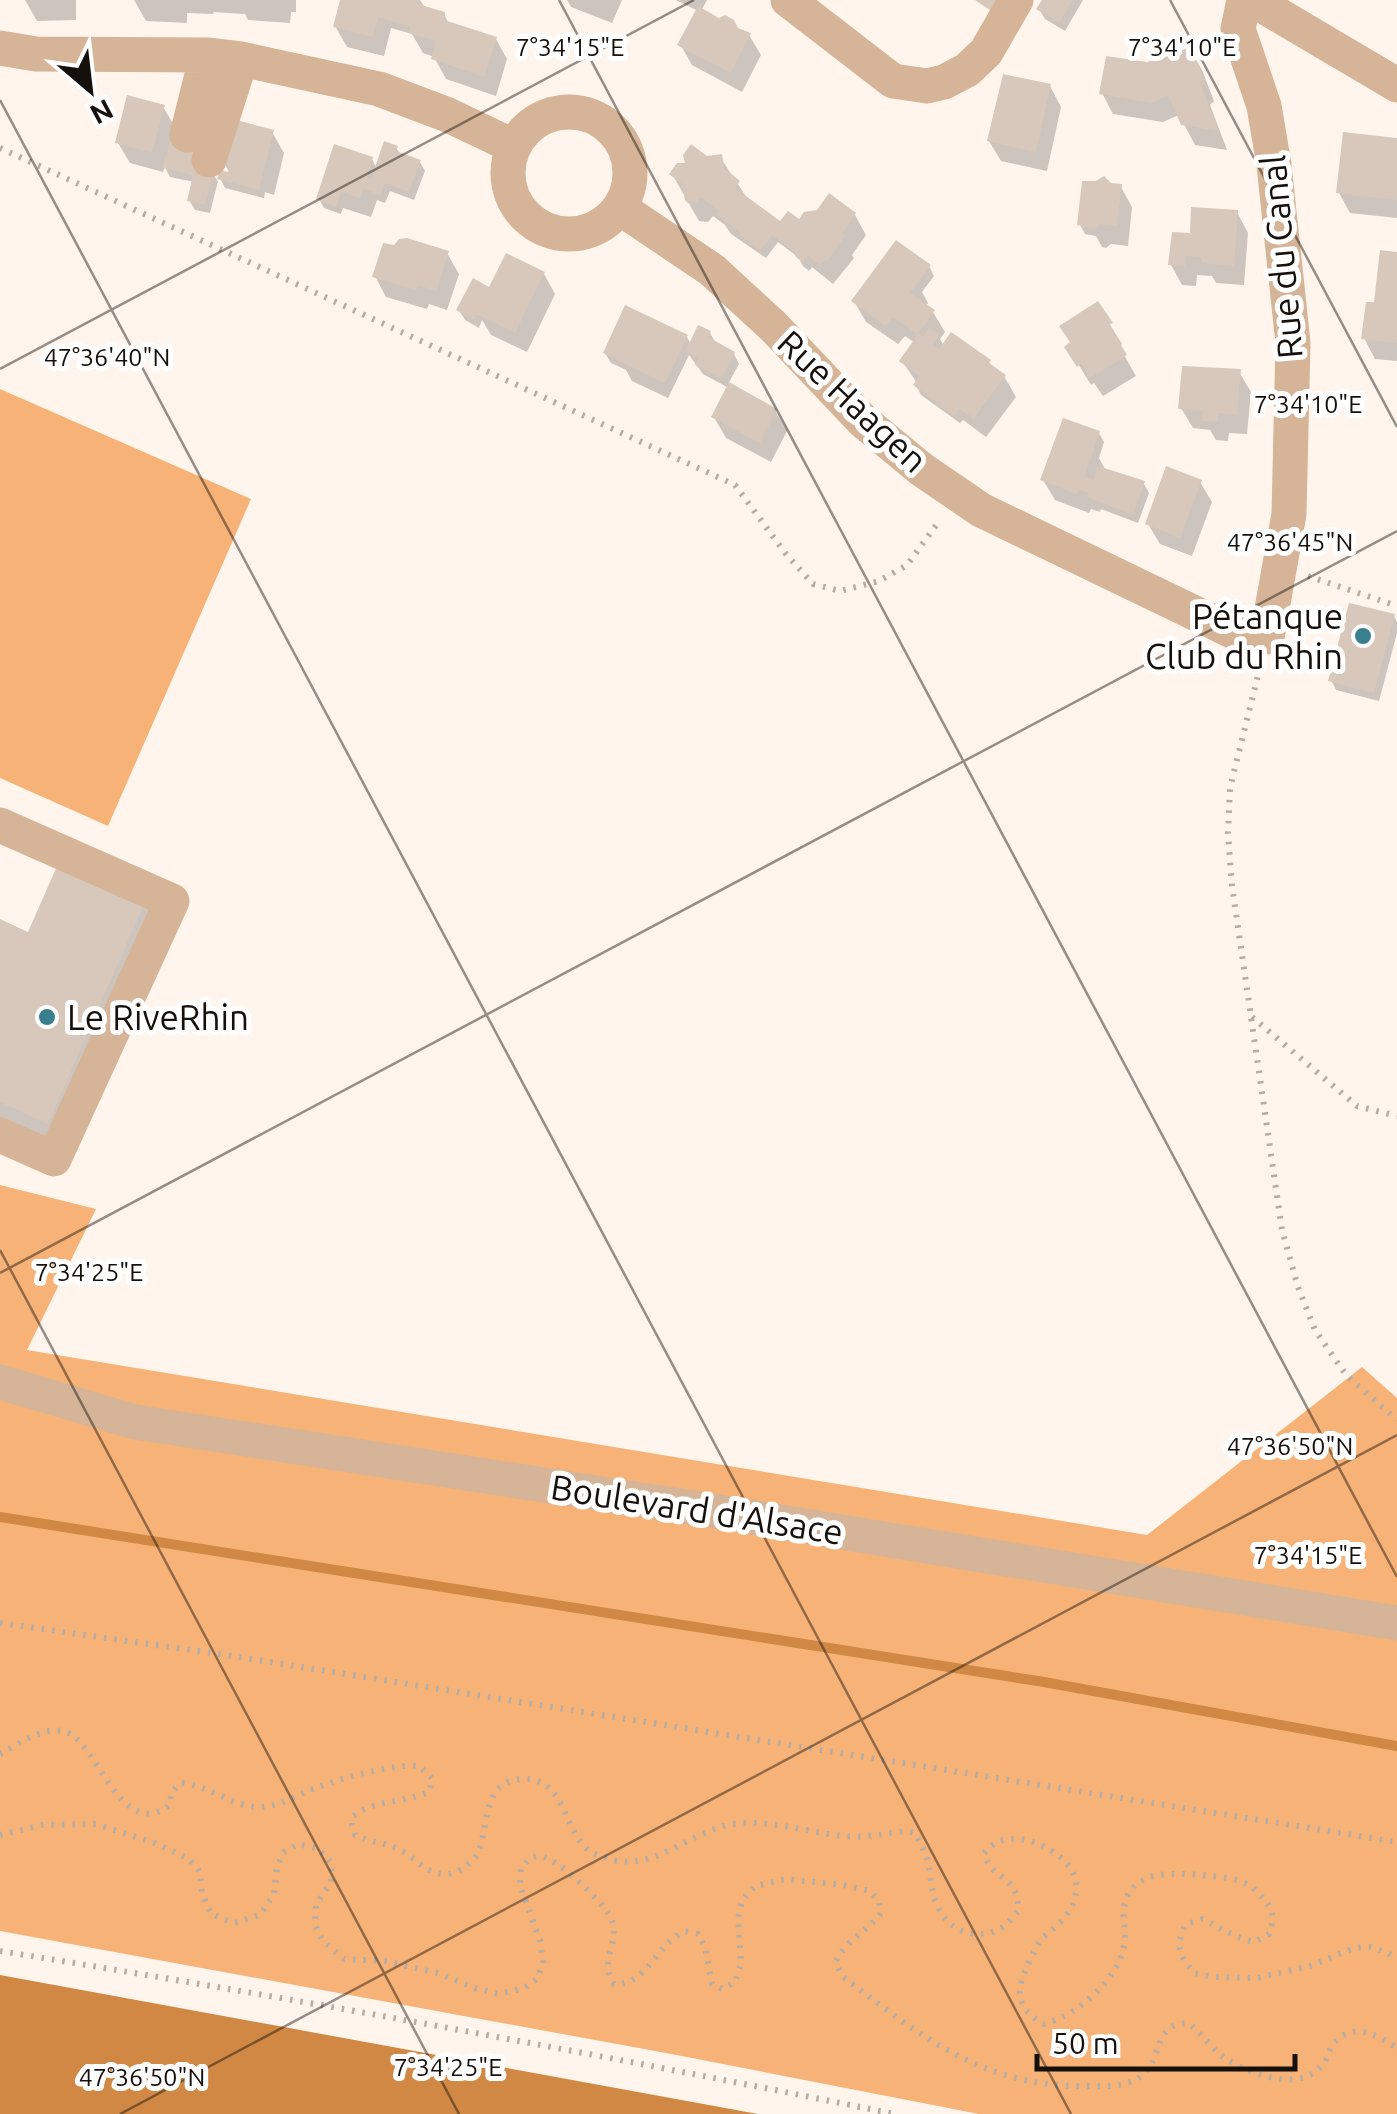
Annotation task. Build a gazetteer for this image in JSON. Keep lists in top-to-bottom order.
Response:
{
  "streets": {
    "street": ["Rue du Canal", "Rue Haagen", "Boulevard d'Alsace"]
  },
  "crossings": [
    ["Rue du Canal", "Rue Haagen"]
  ],
  "places": ["Pétanque Club du Rhin", "Le RiveRhin"],
  "scale_bar": "50 m",
  "north": "bottom right",
  "coordinates": [
    "7°34'10\"E",
    "7°34'15\"E",
    "47°36'40\"N",
    "47°36'45\"N",
    "7°34'25\"E",
    "47°36'50\"N"
  ]
}
